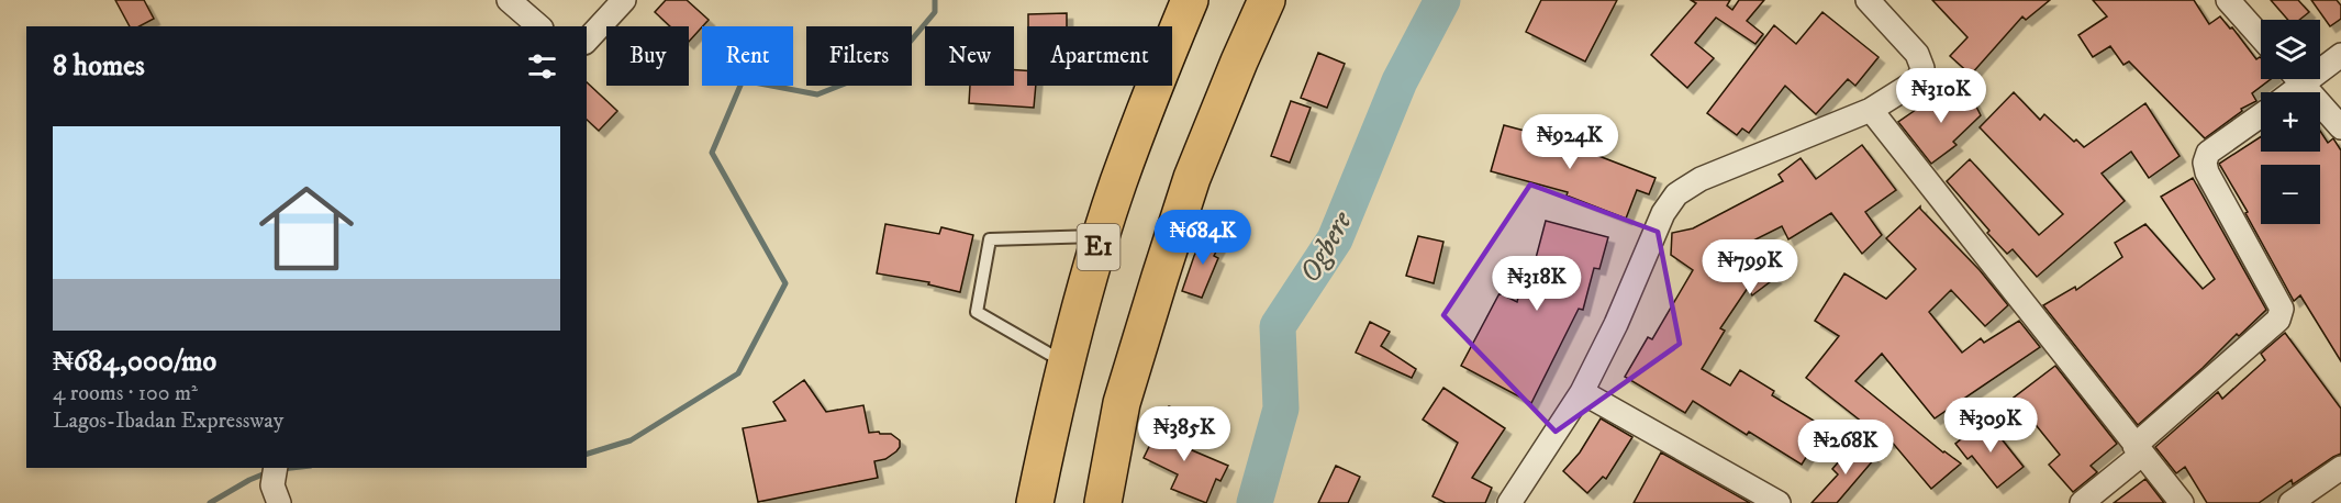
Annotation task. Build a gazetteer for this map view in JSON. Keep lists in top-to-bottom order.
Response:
{
  "streets": {
    "highway": ["E1"]
  },
  "water": ["Ogbere"],
  "page": {
    "map_buttons": ["+", "−"],
    "chip": [
      "Buy",
      "Rent",
      "Filters",
      "New",
      "Apartment"
    ],
    "heading": "8 homes",
    "price": [
      "₦310K",
      "₦924K",
      "₦684K",
      "₦799K",
      "₦318K",
      "₦309K",
      "₦385K",
      "₦268K"
    ],
    "list": [
      {
        "name": "₦684,000/mo",
        "note": "4 rooms · 100 m² · Lagos-Ibadan Expressway"
      }
    ]
  }
}
